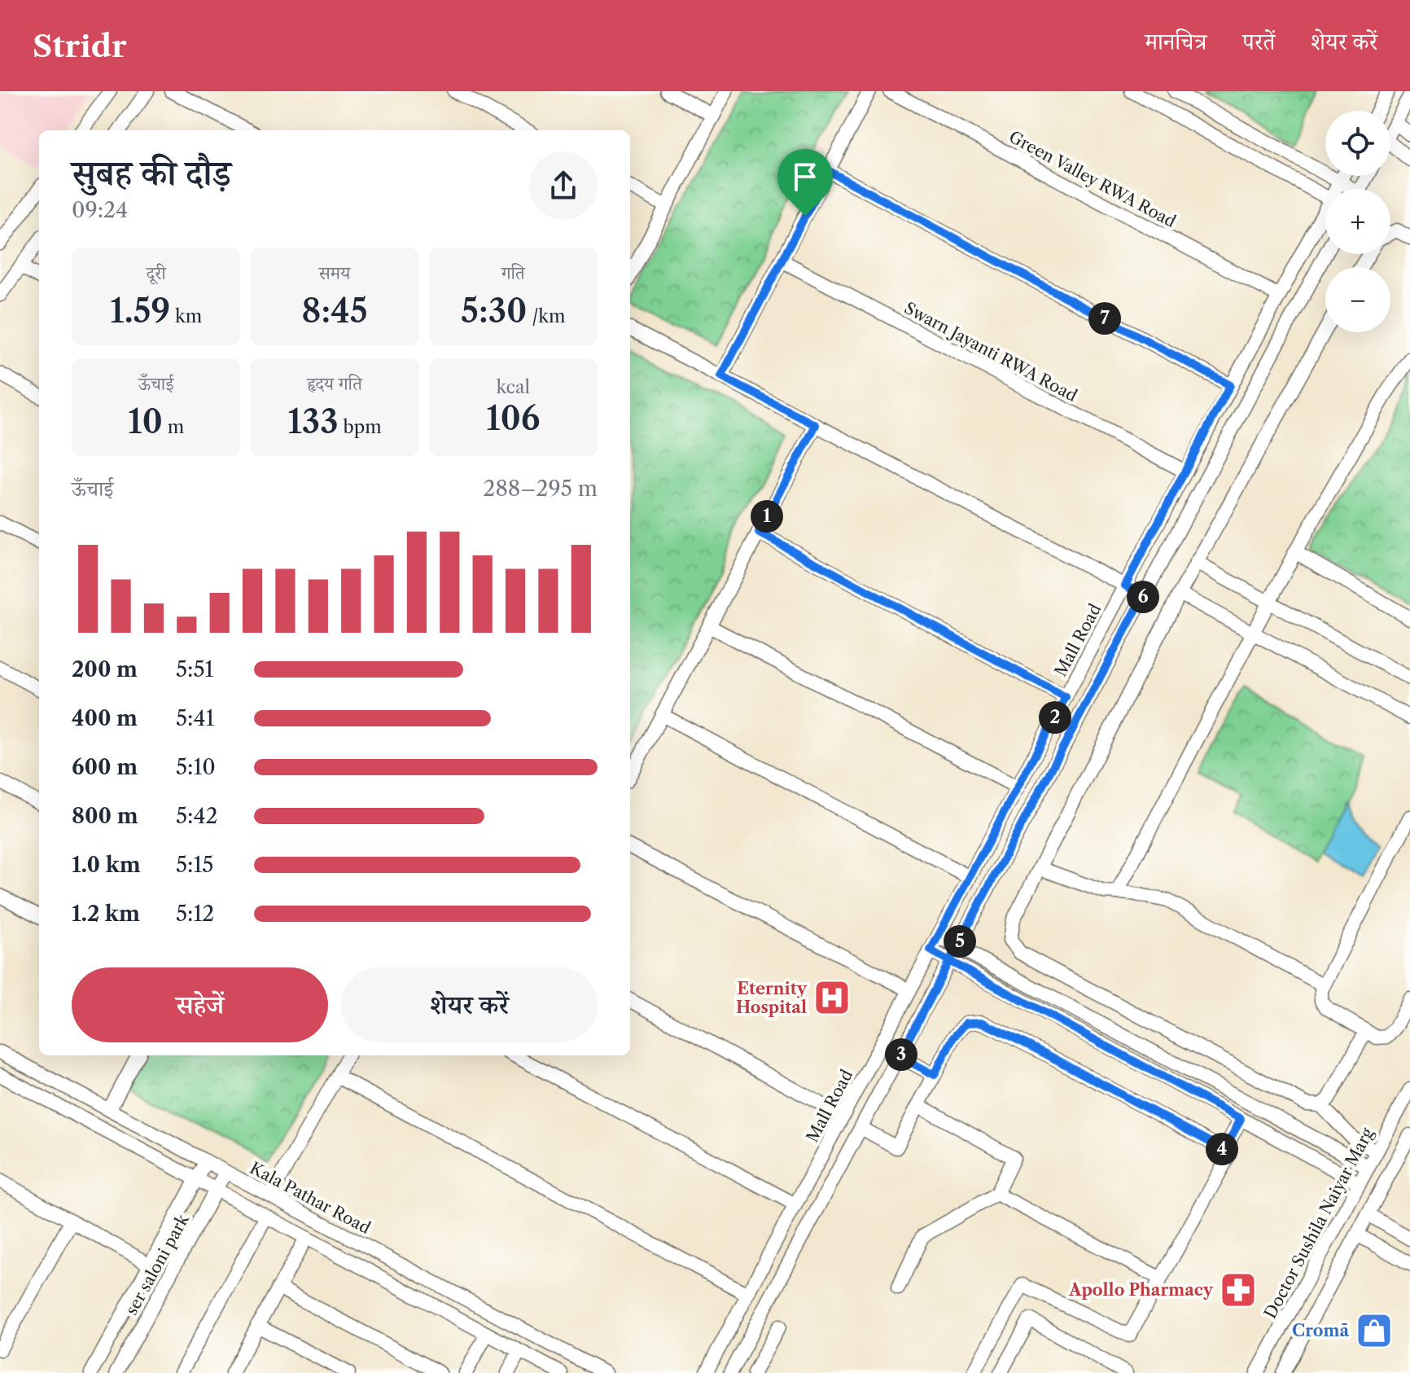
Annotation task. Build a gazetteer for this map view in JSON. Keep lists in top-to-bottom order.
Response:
{
  "streets": {
    "street": [
      "Green Valley RWA Road",
      "Swarn Jayanti RWA Road",
      "Mall Road",
      "Kala Pathar Road",
      "Doctor Sushila Naiyar Marg",
      "ser saloni park"
    ]
  },
  "crossings": [
    ["Green Valley RWA Road", "Mall Road"],
    ["Swarn Jayanti RWA Road", "Mall Road"],
    ["Kala Pathar Road", "ser saloni park"]
  ],
  "places": {
    "hospital": ["Eternity Hospital"],
    "pharmacy": ["Apollo Pharmacy"],
    "shop": ["Cromā"]
  },
  "page": {
    "header": "Stridr",
    "nav": ["मानचित्र", "परतें", "शेयर करें"],
    "map_buttons": ["+", "−"],
    "heading": ["सुबह की दौड़", "09:24"],
    "stats": [
      ["दूरी", "1.59 km"],
      ["समय", "8:45"],
      ["गति", "5:30 /km"],
      ["ऊँचाई", "10 m"],
      ["हृदय गति", "133 bpm"],
      ["kcal", "106"]
    ],
    "pins": [
      "7",
      "1",
      "6",
      "2",
      "5",
      "3",
      "4"
    ],
    "chart": ["ऊँचाई", "288–295 m"],
    "list": [
      {
        "name": "200 m",
        "note": "5:51"
      },
      {
        "name": "400 m",
        "note": "5:41"
      },
      {
        "name": "600 m",
        "note": "5:10"
      },
      {
        "name": "800 m",
        "note": "5:42"
      },
      {
        "name": "1.0 km",
        "note": "5:15"
      },
      {
        "name": "1.2 km",
        "note": "5:12"
      }
    ],
    "buttons": ["सहेजें", "शेयर करें"]
  }
}
